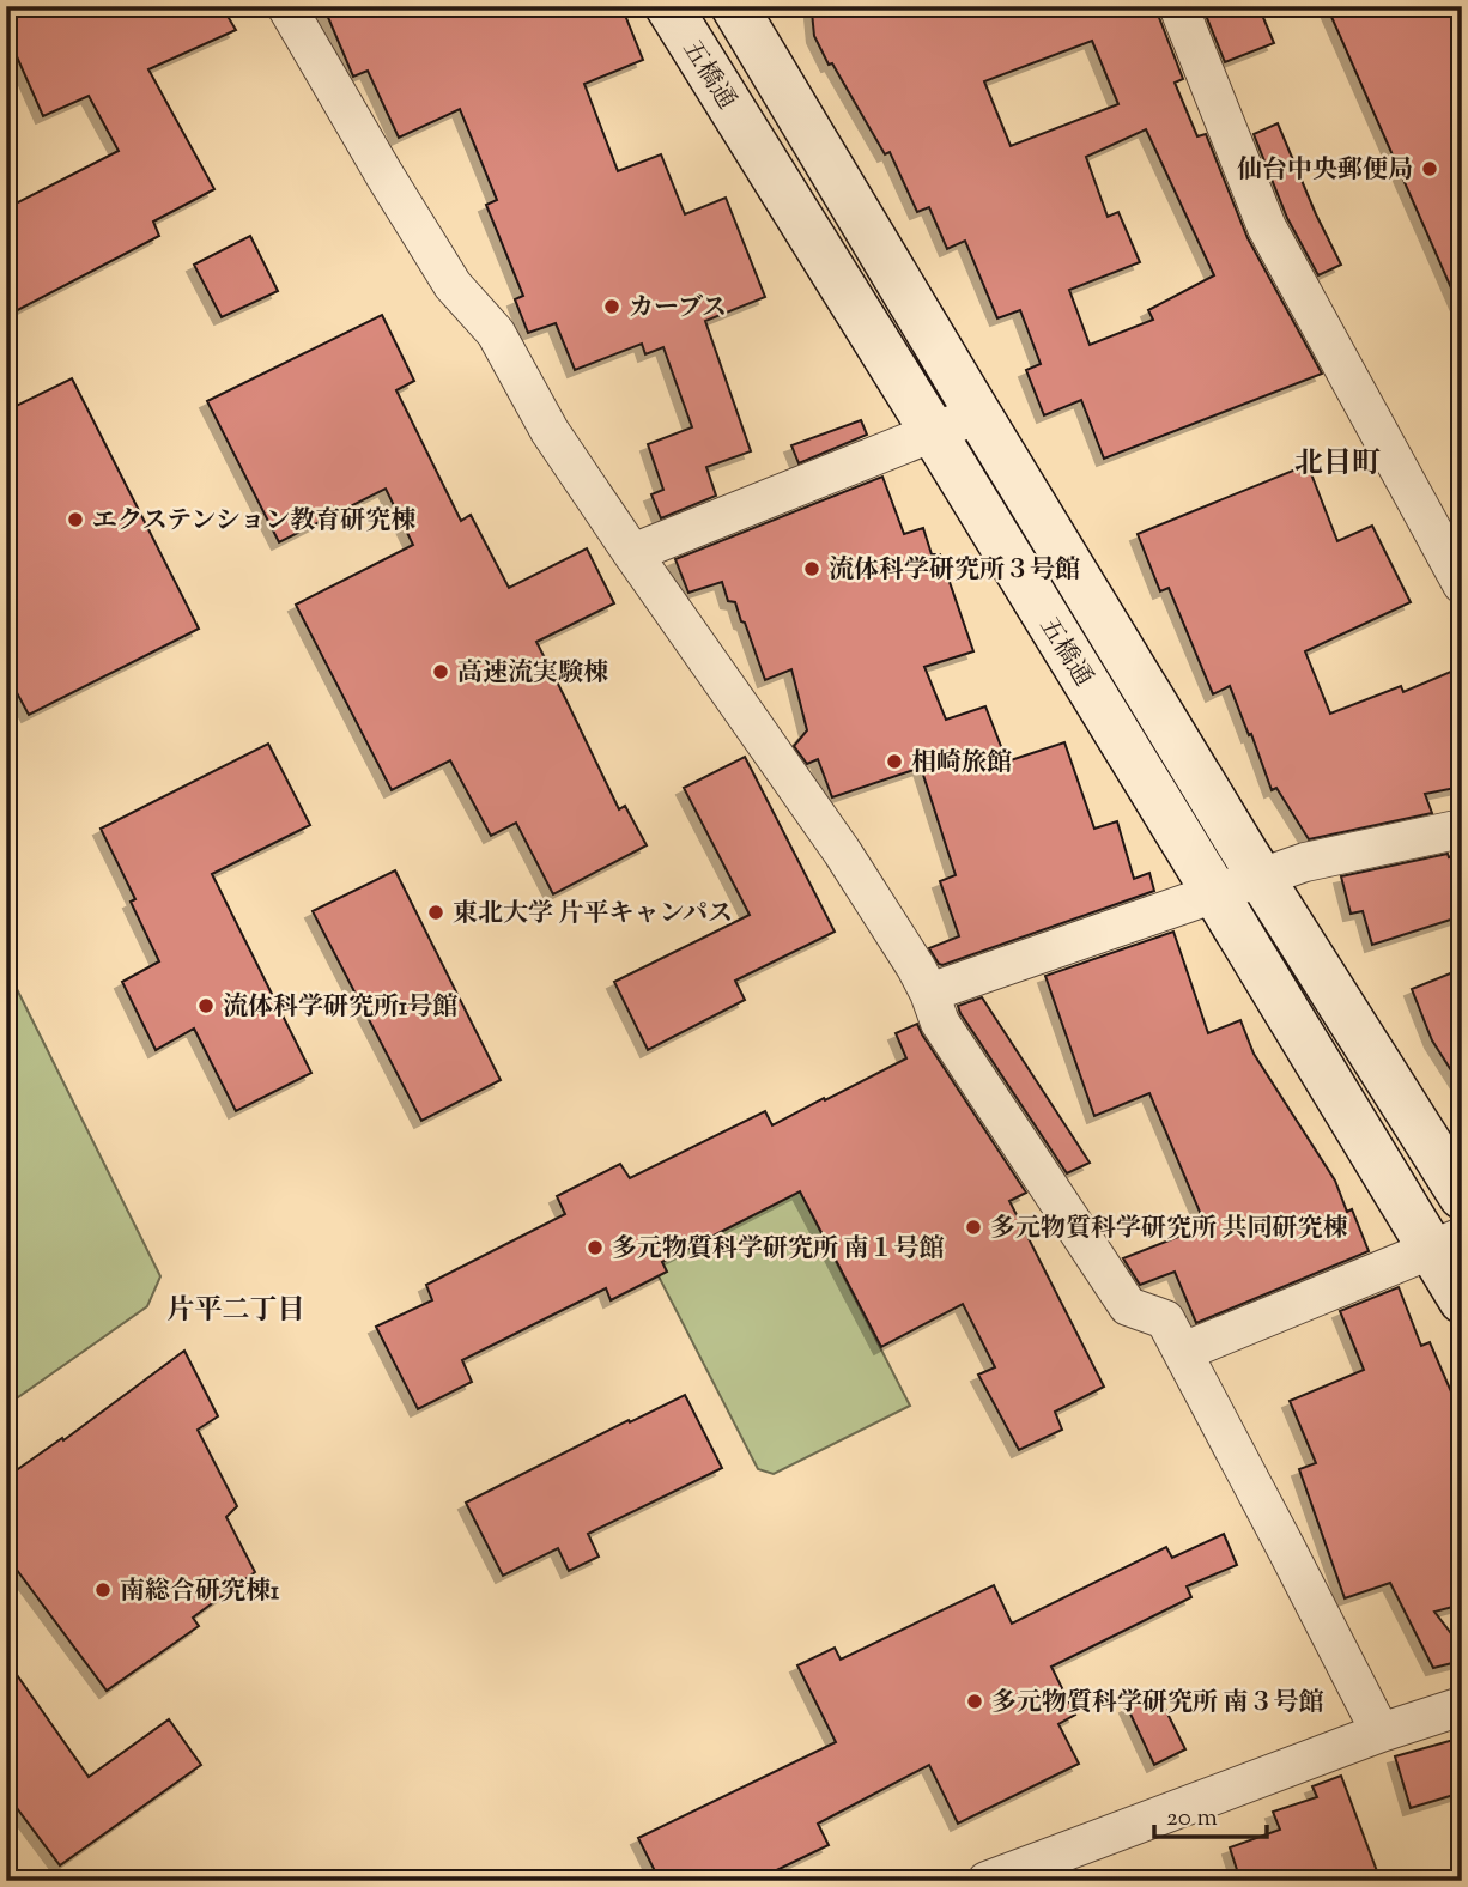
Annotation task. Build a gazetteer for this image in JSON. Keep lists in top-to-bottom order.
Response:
{
  "streets": {
    "street": ["五橋通"]
  },
  "districts": ["北目町", "片平二丁目"],
  "places": [
    "仙台中央郵便局",
    "カーブス",
    "エクステンション教育研究棟",
    "流体科学研究所３号館",
    "高速流実験棟",
    "相崎旅館",
    "東北大学 片平キャンパス",
    "流体科学研究所1号館",
    "多元物質科学研究所 共同研究棟",
    "多元物質科学研究所 南１号館",
    "南総合研究棟1",
    "多元物質科学研究所 南３号館"
  ],
  "scale_bar": "20 m"
}
